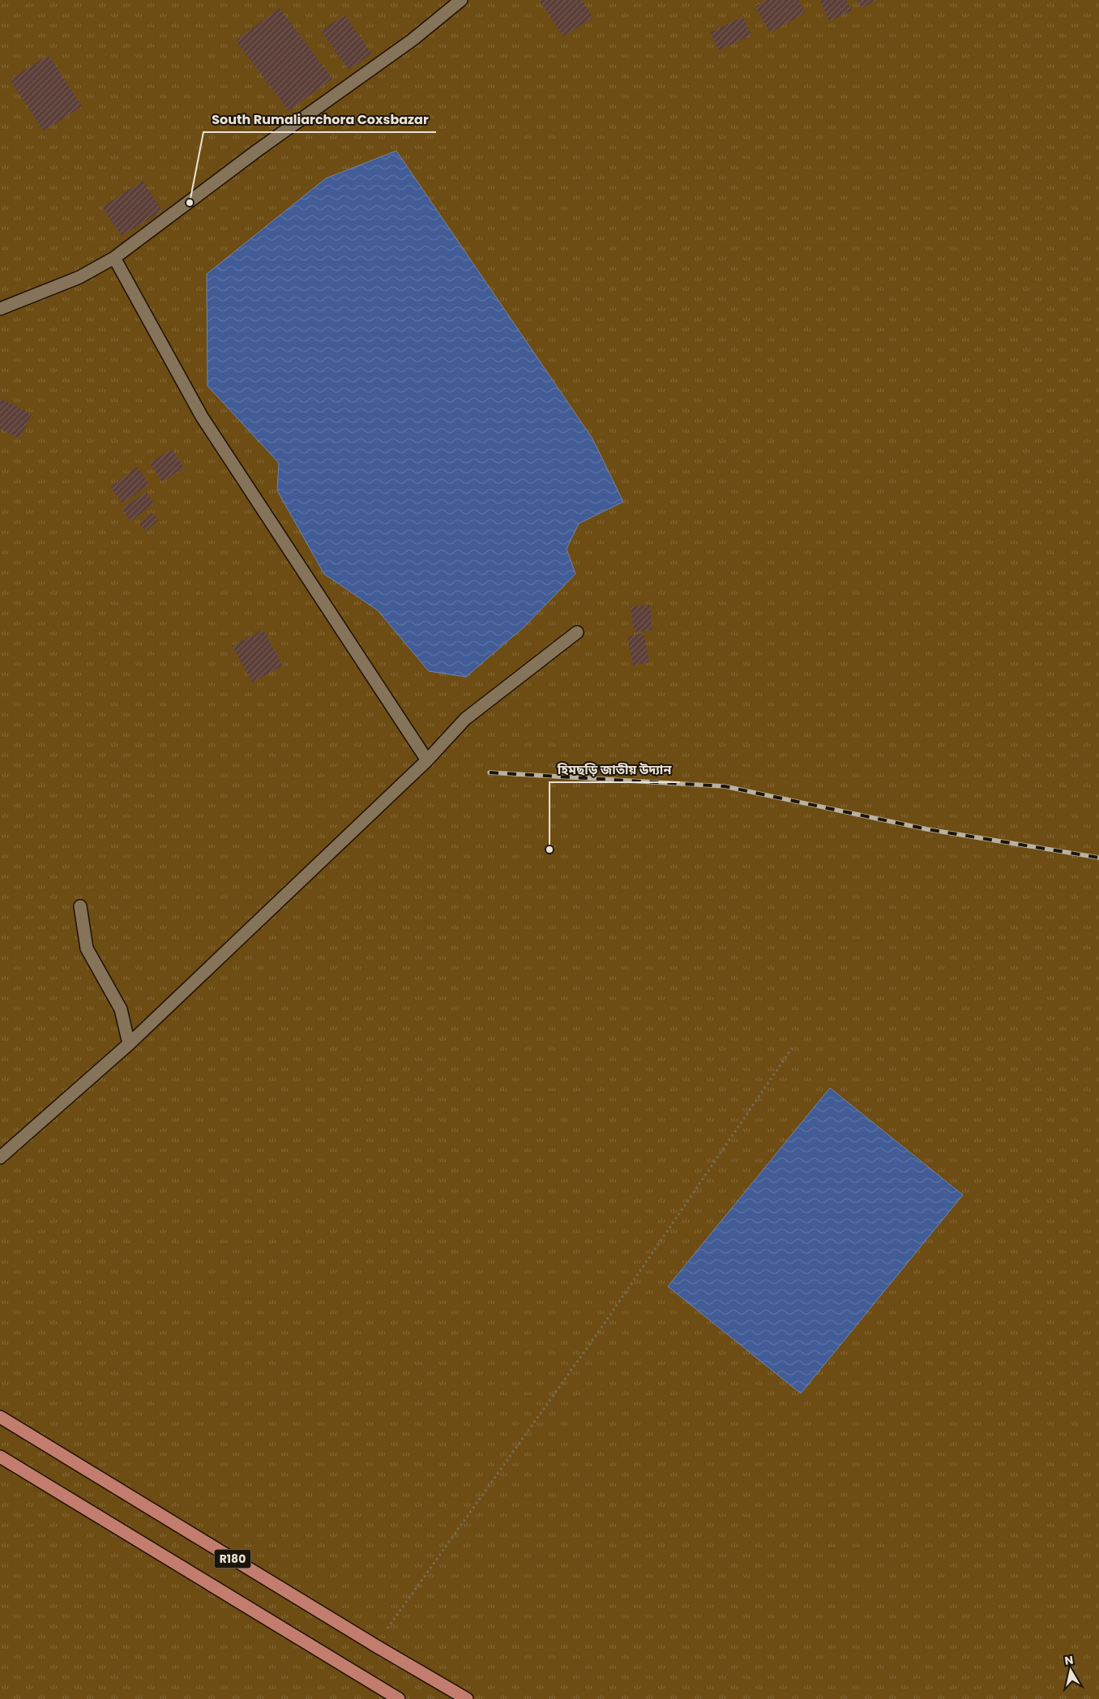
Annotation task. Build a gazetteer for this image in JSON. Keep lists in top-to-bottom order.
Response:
{
  "streets": {
    "main road": ["R180"]
  },
  "places": ["South Rumaliarchora Coxsbazar", "হিমছড়ি জাতীয় উদ্যান"],
  "north": "top"
}
